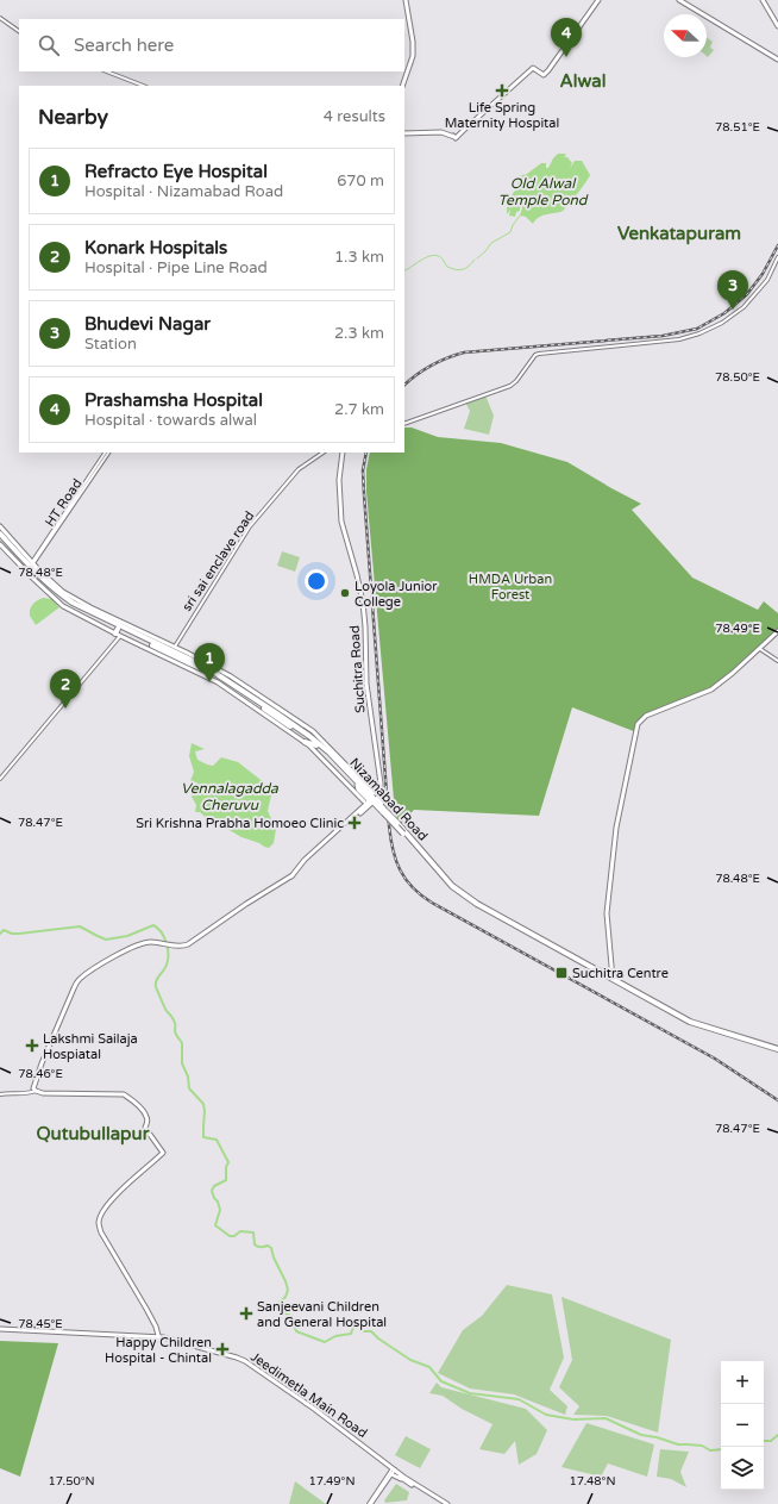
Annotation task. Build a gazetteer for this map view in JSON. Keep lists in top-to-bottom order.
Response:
{
  "streets": {
    "highway": ["Nizamabad Road"],
    "main road": ["Suchitra Road", "Jeedimetla Main Road"],
    "street": ["HT Road", "sri sai enclave road"]
  },
  "crossings": [
    ["HT Road", "Nizamabad Road"],
    ["sri sai enclave road", "Nizamabad Road"],
    ["Suchitra Road", "Nizamabad Road"]
  ],
  "districts": ["Alwal", "Venkatapuram", "Qutubullapur"],
  "water": ["Old Alwal Temple Pond", "Vennalagadda Cheruvu"],
  "parks": ["HMDA Urban Forest"],
  "places": {
    "health": [
      "Life Spring Maternity Hospital",
      "Sri Krishna Prabha Homoeo Clinic",
      "Lakshmi Sailaja Hospiatal",
      "Sanjeevani Children and General Hospital",
      "Happy Children Hospital - Chintal"
    ],
    "other": ["Loyola Junior College"],
    "transit": ["Suchitra Centre"]
  },
  "north": "left",
  "page": {
    "pins": [
      "4",
      "3",
      "1",
      "2"
    ],
    "search": "Search here",
    "heading": ["Nearby", "4 results"],
    "list": [
      {
        "mark": "1",
        "name": "Refracto Eye Hospital",
        "note": "Hospital · Nizamabad Road",
        "value": "670 m"
      },
      {
        "mark": "2",
        "name": "Konark Hospitals",
        "note": "Hospital · Pipe Line Road",
        "value": "1.3 km"
      },
      {
        "mark": "3",
        "name": "Bhudevi Nagar",
        "note": "Station",
        "value": "2.3 km"
      },
      {
        "mark": "4",
        "name": "Prashamsha Hospital",
        "note": "Hospital · towards alwal",
        "value": "2.7 km"
      }
    ],
    "map_buttons": ["+", "−"]
  },
  "coordinates": [
    "78.51°E",
    "78.50°E",
    "78.48°E",
    "78.49°E",
    "78.47°E",
    "78.46°E",
    "78.45°E",
    "17.50°N",
    "17.49°N",
    "17.48°N"
  ]
}
